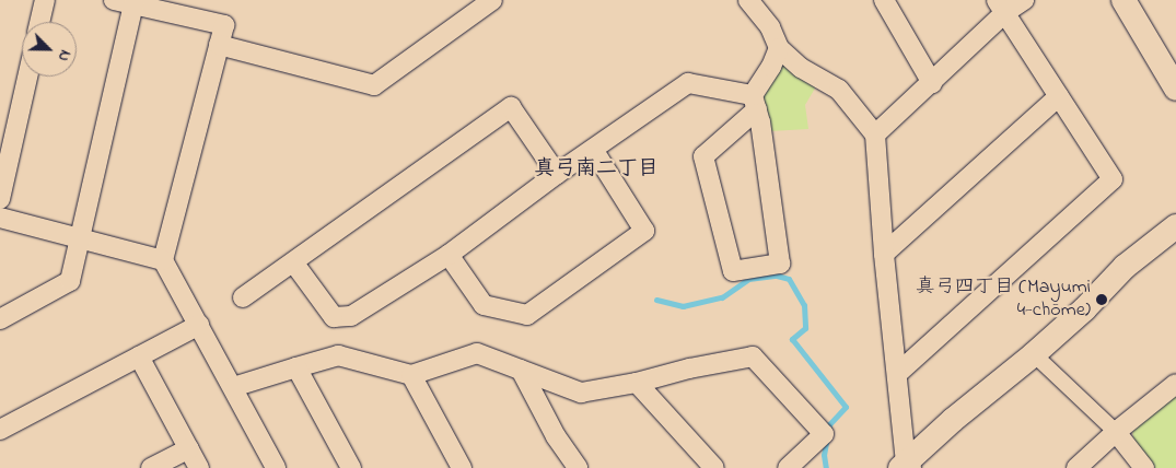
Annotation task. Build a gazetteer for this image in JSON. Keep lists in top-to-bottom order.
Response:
{
  "districts": ["真弓南二丁目"],
  "places": ["真弓四丁目 (Mayumi 4-chōme)"],
  "north": "bottom right"
}
